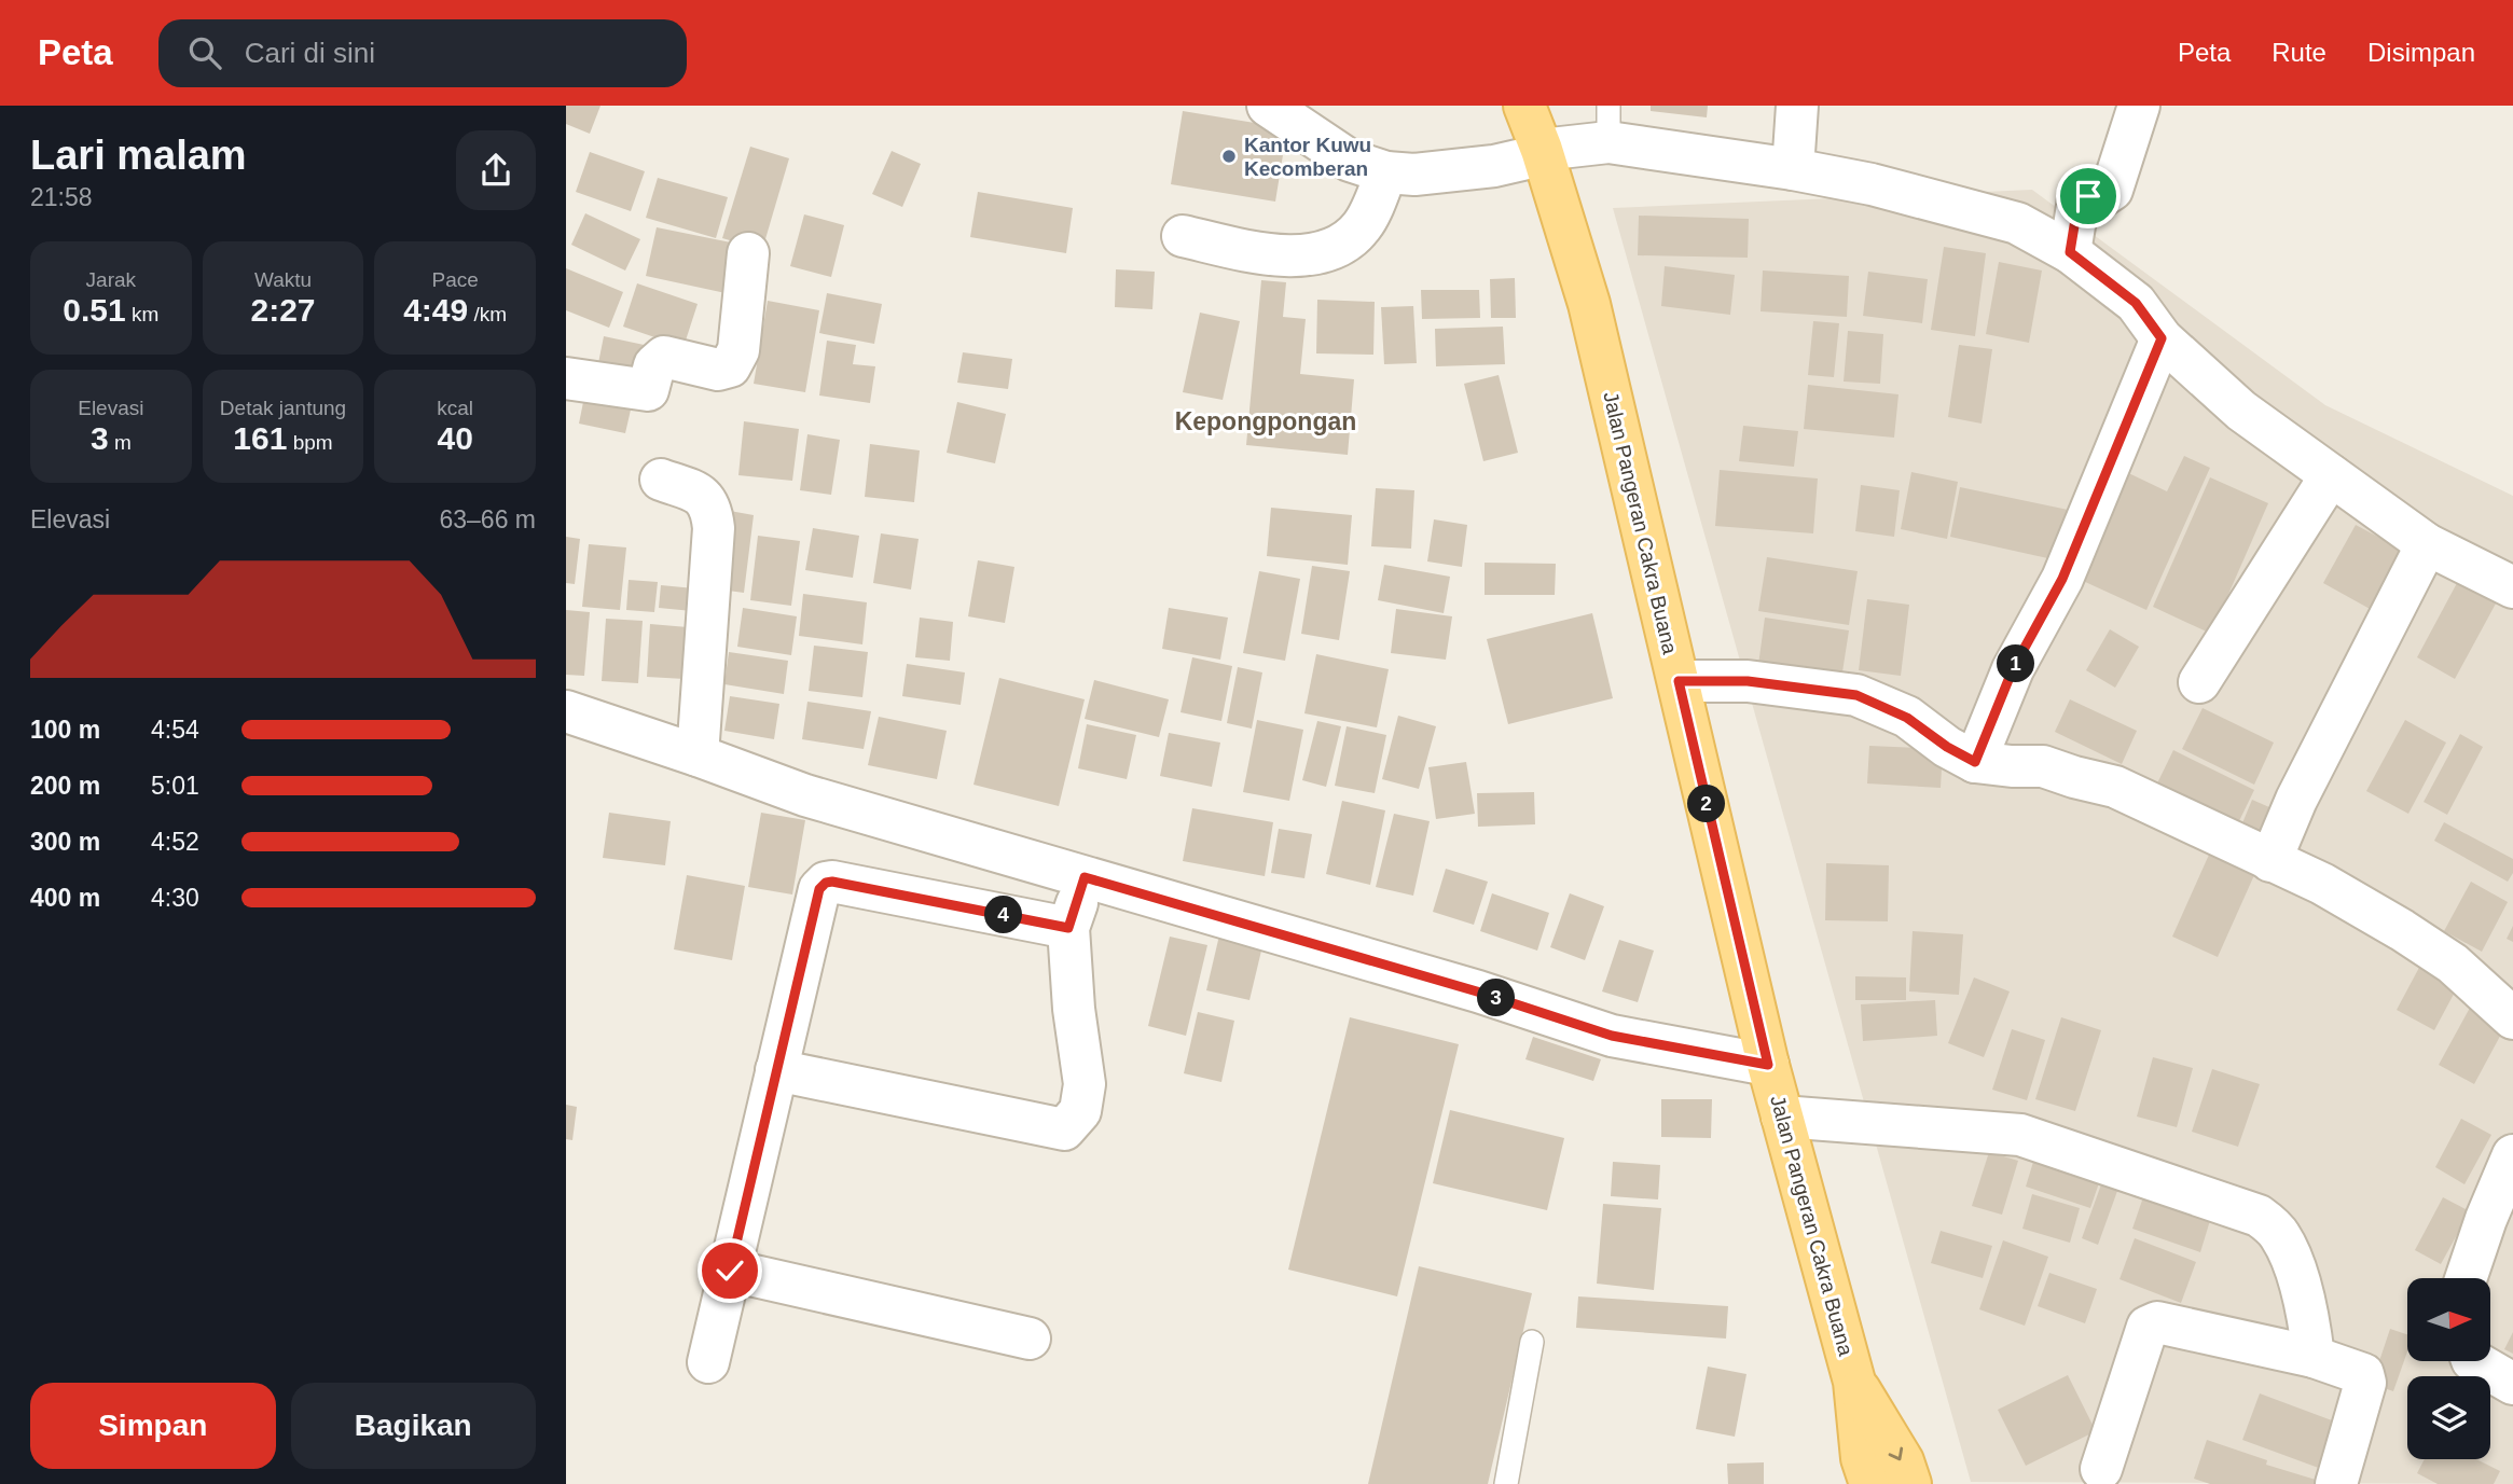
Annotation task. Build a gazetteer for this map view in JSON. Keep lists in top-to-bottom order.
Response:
{
  "streets": {
    "main road": ["Jalan Pangeran Cakra Buana"]
  },
  "districts": ["Kepongpongan"],
  "places": ["Kantor Kuwu Kecomberan"],
  "north": "right",
  "page": {
    "header": "Peta",
    "search": "Cari di sini",
    "nav": ["Peta", "Rute", "Disimpan"],
    "heading": ["Lari malam", "21:58"],
    "stats": [
      ["Jarak", "0.51 km"],
      ["Waktu", "2:27"],
      ["Pace", "4:49 /km"],
      ["Elevasi", "3 m"],
      ["Detak jantung", "161 bpm"],
      ["kcal", "40"]
    ],
    "chart": ["Elevasi", "63–66 m"],
    "pins": [
      "1",
      "2",
      "4",
      "3"
    ],
    "list": [
      {
        "name": "100 m",
        "note": "4:54"
      },
      {
        "name": "200 m",
        "note": "5:01"
      },
      {
        "name": "300 m",
        "note": "4:52"
      },
      {
        "name": "400 m",
        "note": "4:30"
      }
    ],
    "buttons": ["Simpan", "Bagikan"]
  }
}
